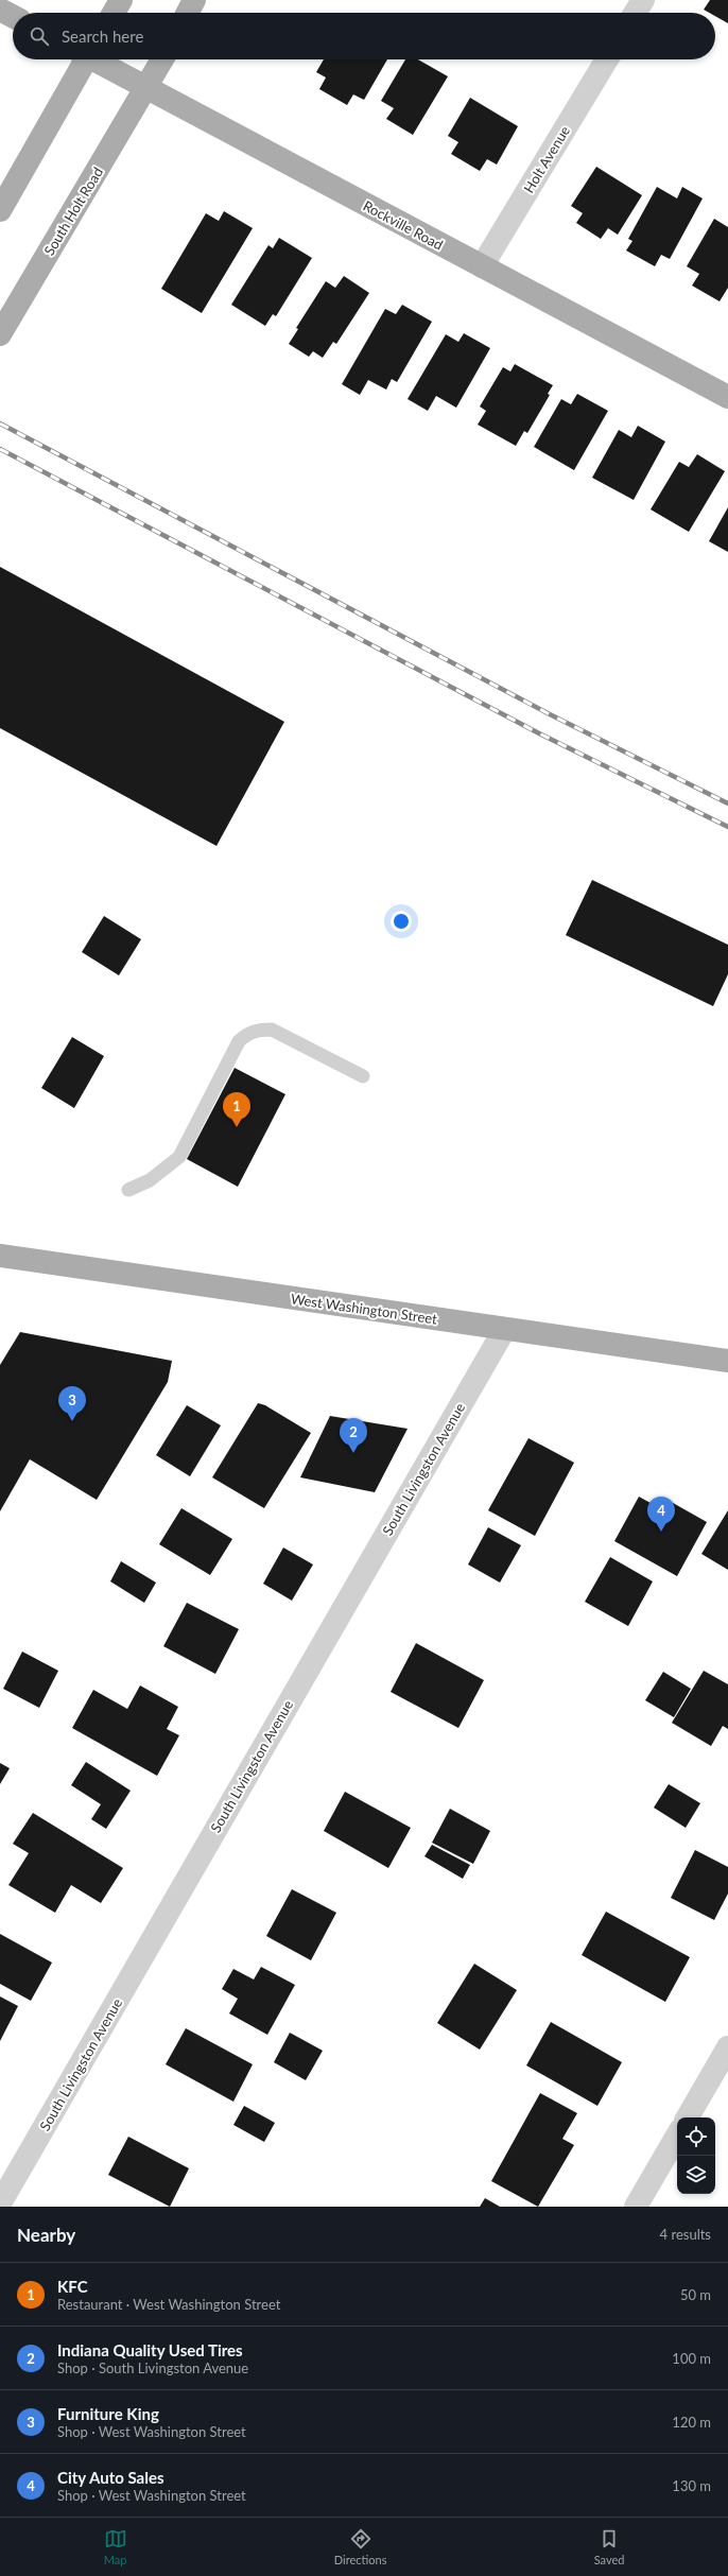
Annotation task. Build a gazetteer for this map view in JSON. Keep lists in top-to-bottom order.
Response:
{
  "streets": {
    "main road": ["South Holt Road", "Rockville Road", "West Washington Street"],
    "street": ["Holt Avenue", "South Livingston Avenue"]
  },
  "crossings": [
    ["Holt Avenue", "Rockville Road"],
    ["South Holt Road", "Rockville Road"],
    ["West Washington Street", "South Livingston Avenue"]
  ],
  "page": {
    "search": "Search here",
    "pins": [
      "1",
      "3",
      "2",
      "4"
    ],
    "heading": ["Nearby", "4 results"],
    "list": [
      {
        "mark": "1",
        "name": "KFC",
        "note": "Restaurant · West Washington Street",
        "value": "50 m"
      },
      {
        "mark": "2",
        "name": "Indiana Quality Used Tires",
        "note": "Shop · South Livingston Avenue",
        "value": "100 m"
      },
      {
        "mark": "3",
        "name": "Furniture King",
        "note": "Shop · West Washington Street",
        "value": "120 m"
      },
      {
        "mark": "4",
        "name": "City Auto Sales",
        "note": "Shop · West Washington Street",
        "value": "130 m"
      }
    ],
    "nav": ["Map", "Directions", "Saved"]
  }
}
